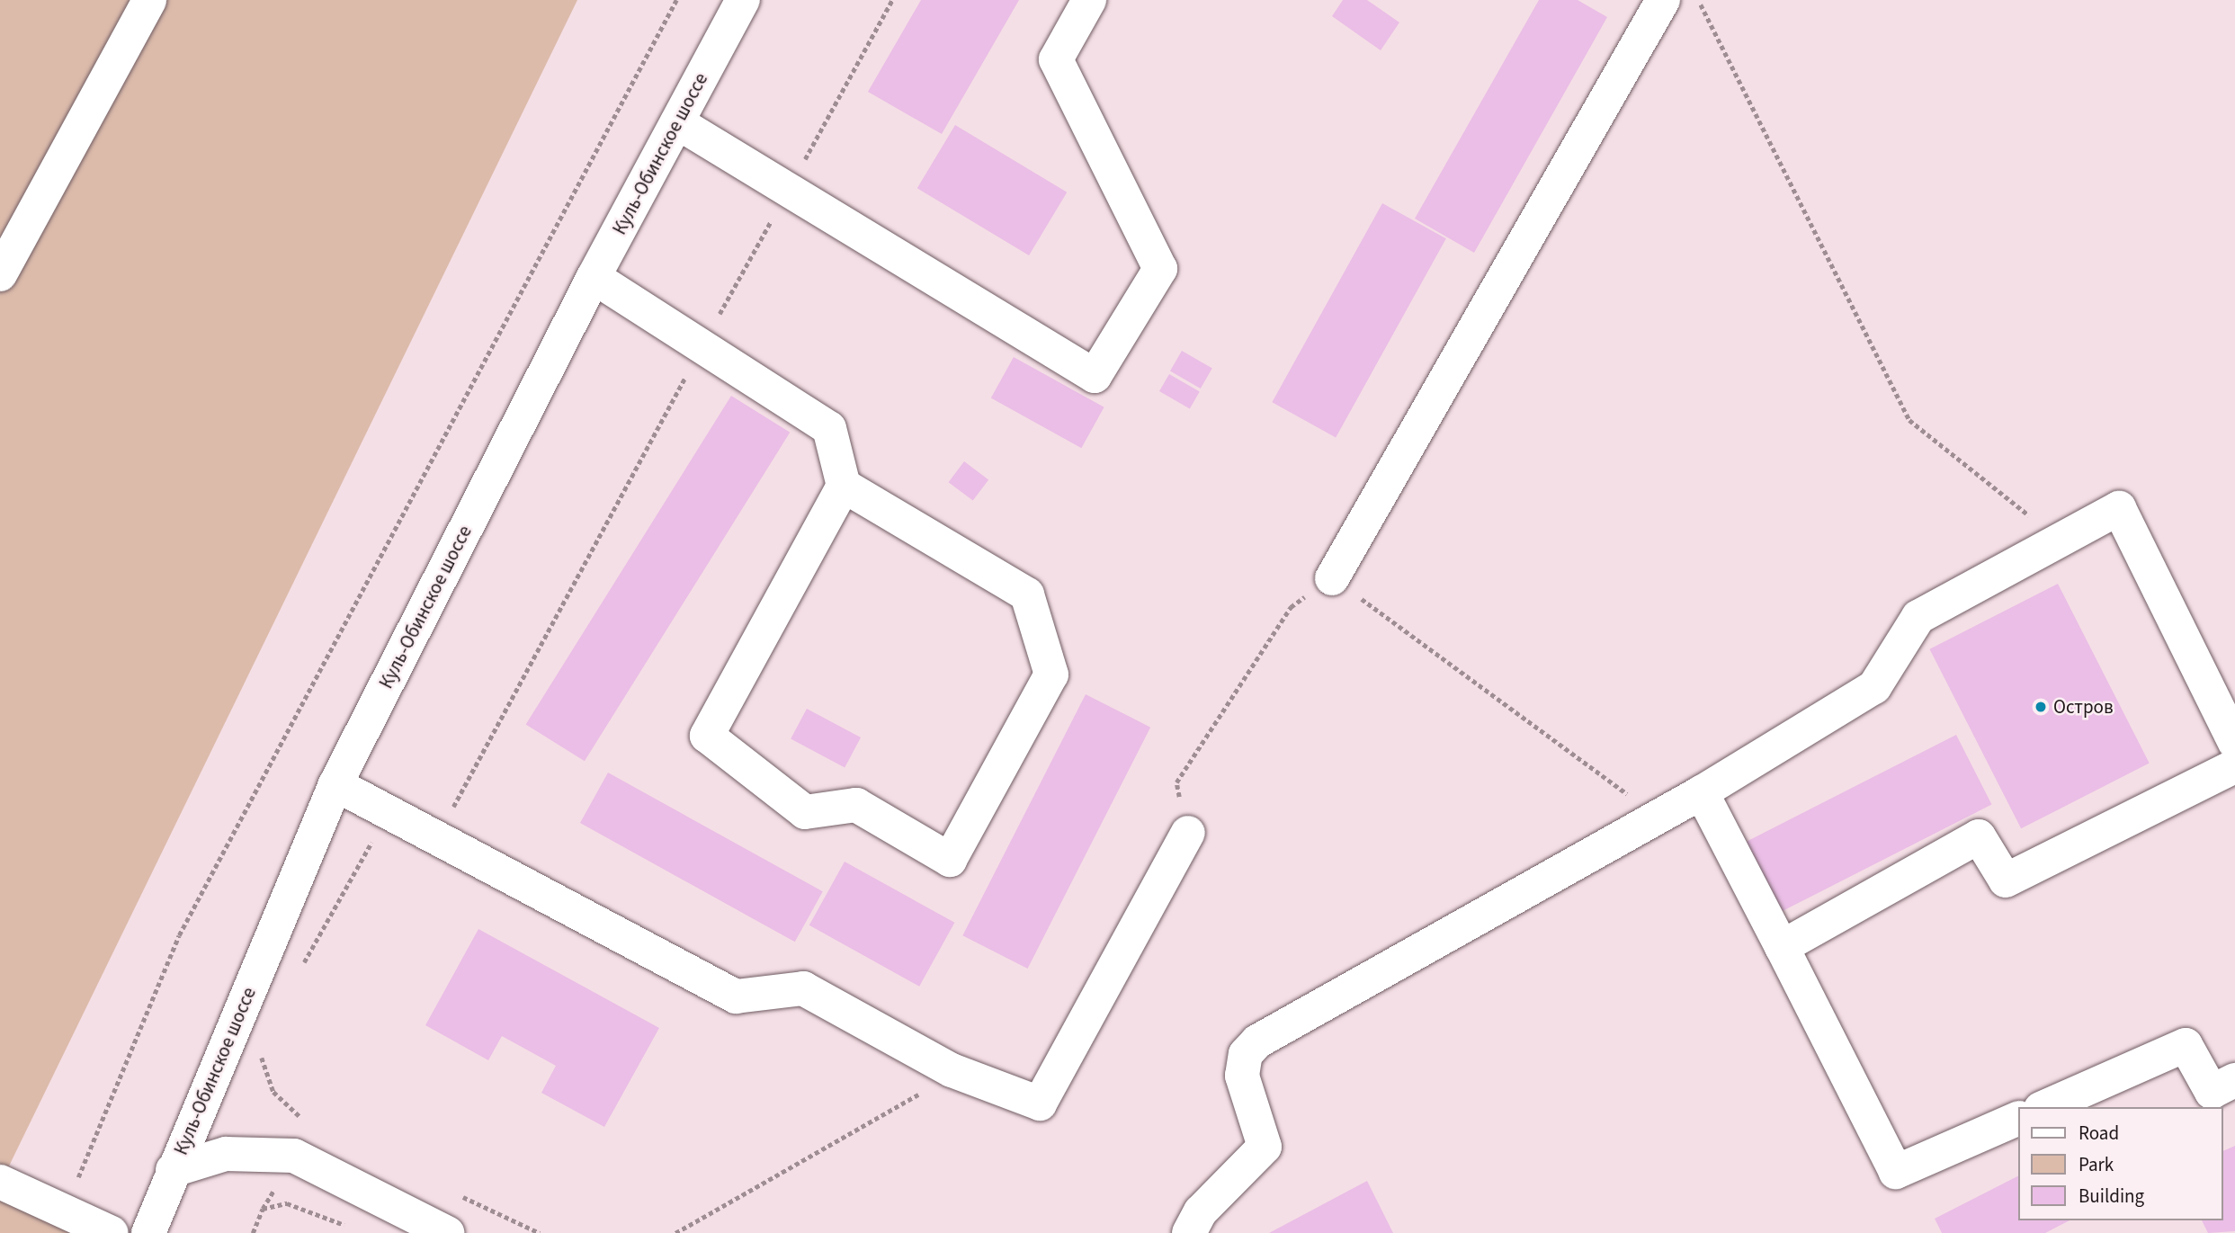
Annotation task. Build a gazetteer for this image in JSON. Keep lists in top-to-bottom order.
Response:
{
  "streets": {
    "main road": ["Куль-Обинское шоссе"]
  },
  "places": ["Остров"],
  "legend": ["Road", "Park", "Building"]
}
